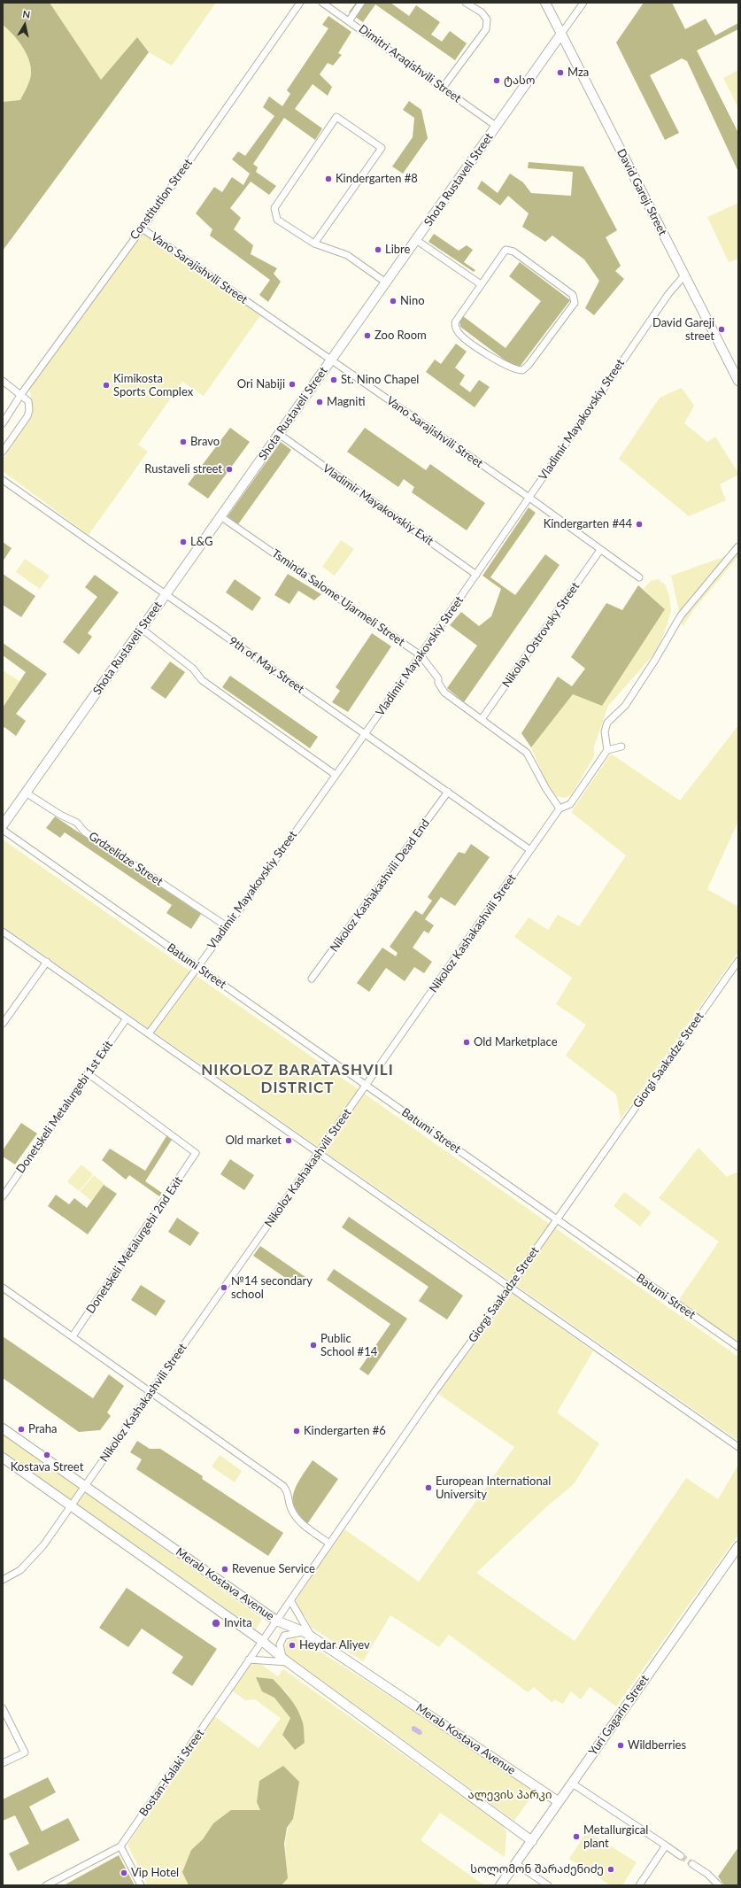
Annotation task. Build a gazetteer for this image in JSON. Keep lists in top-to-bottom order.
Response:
{
  "streets": {
    "street": [
      "Dimitri Araqishvili Street",
      "Shota Rustaveli Street",
      "David Gareji Street",
      "Constitution Street",
      "Vano Sarajishvili Street",
      "Vladimir Mayakovskiy Street",
      "Vladimir Mayakovskiy Exit",
      "Tsminda Salome Ujarmeli Street",
      "Nikolay Ostrovsky Street",
      "9th of May Street",
      "Grdzelidze Street",
      "Nikoloz Kashakashvili Dead End",
      "Nikoloz Kashakashvili Street",
      "Batumi Street",
      "Giorgi Saakadze Street",
      "Donetskeli Metalurgebi 1st Exit",
      "Donetskeli Metalurgebi 2nd Exit",
      "Merab Kostava Avenue",
      "Yuri Gagarin Street",
      "Bostan-Kalaki Street"
    ]
  },
  "crossings": [
    ["Dimitri Araqishvili Street", "Shota Rustaveli Street"],
    ["Shota Rustaveli Street", "David Gareji Street"],
    ["Shota Rustaveli Street", "Vano Sarajishvili Street"],
    ["Shota Rustaveli Street", "Vladimir Mayakovskiy Exit"],
    ["Shota Rustaveli Street", "Tsminda Salome Ujarmeli Street"],
    ["Shota Rustaveli Street", "9th of May Street"],
    ["Shota Rustaveli Street", "Grdzelidze Street"],
    ["David Gareji Street", "Vladimir Mayakovskiy Street"],
    ["Constitution Street", "Vano Sarajishvili Street"],
    ["Vano Sarajishvili Street", "Vladimir Mayakovskiy Street"],
    ["Vano Sarajishvili Street", "Nikolay Ostrovsky Street"],
    ["Vladimir Mayakovskiy Street", "Vladimir Mayakovskiy Exit"],
    ["Vladimir Mayakovskiy Street", "Tsminda Salome Ujarmeli Street"],
    ["Vladimir Mayakovskiy Street", "9th of May Street"],
    ["Vladimir Mayakovskiy Street", "Grdzelidze Street"],
    ["Vladimir Mayakovskiy Street", "Batumi Street"],
    ["Tsminda Salome Ujarmeli Street", "Nikolay Ostrovsky Street"],
    ["Tsminda Salome Ujarmeli Street", "Nikoloz Kashakashvili Street"],
    ["9th of May Street", "Nikoloz Kashakashvili Dead End"],
    ["9th of May Street", "Nikoloz Kashakashvili Street"],
    ["Nikoloz Kashakashvili Street", "Batumi Street"],
    ["Nikoloz Kashakashvili Street", "Merab Kostava Avenue"],
    ["Batumi Street", "Giorgi Saakadze Street"],
    ["Giorgi Saakadze Street", "Merab Kostava Avenue"],
    ["Giorgi Saakadze Street", "Bostan-Kalaki Street"],
    ["Donetskeli Metalurgebi 1st Exit", "Donetskeli Metalurgebi 2nd Exit"],
    ["Merab Kostava Avenue", "Yuri Gagarin Street"]
  ],
  "districts": ["NIKOLOZ BARATASHVILI DISTRICT"],
  "parks": ["ალევის პარკი"],
  "places": [
    "Mza",
    "ტასო",
    "Kindergarten #8",
    "Libre",
    "Nino",
    "David Gareji street",
    "Zoo Room",
    "St. Nino Chapel",
    "Ori Nabiji",
    "Kimikosta Sports Complex",
    "Magniti",
    "Bravo",
    "Rustaveli street",
    "Kindergarten #44",
    "L&G",
    "Old Marketplace",
    "Old market",
    "№14 secondary school",
    "Public School #14",
    "Praha",
    "Kindergarten #6",
    "Kostava Street",
    "European International University",
    "Revenue Service",
    "Invita",
    "Heydar Aliyev",
    "Wildberries",
    "Metallurgical plant",
    "სოლომონ შარაძენიძე",
    "Vip Hotel"
  ],
  "north": "top"
}
